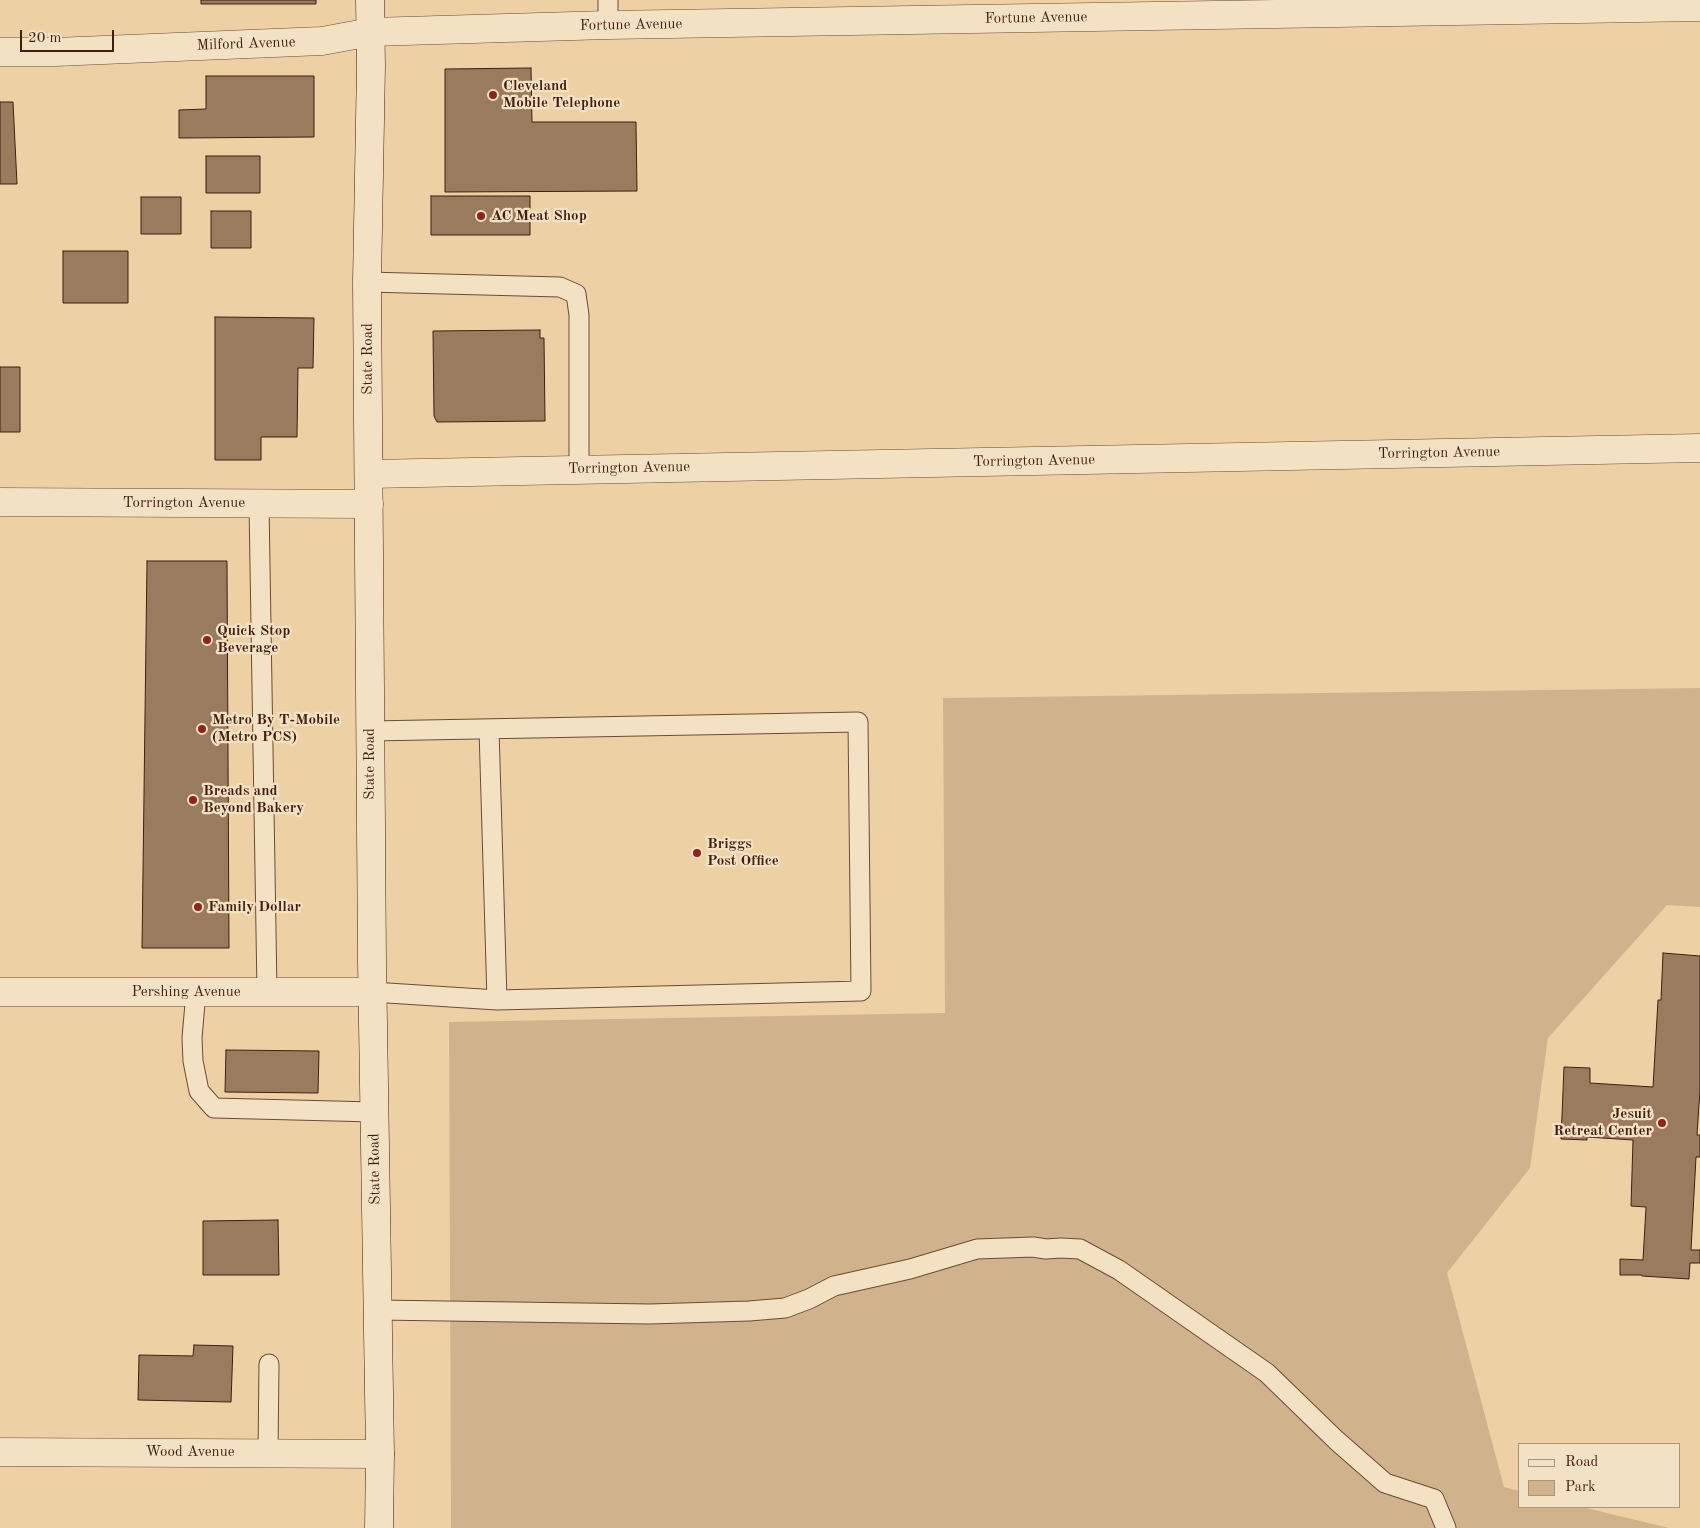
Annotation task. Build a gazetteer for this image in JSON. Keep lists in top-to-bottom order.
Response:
{
  "streets": {
    "street": [
      "Fortune Avenue",
      "Milford Avenue",
      "State Road",
      "Torrington Avenue",
      "Pershing Avenue",
      "Wood Avenue"
    ]
  },
  "crossings": [
    ["Fortune Avenue", "Milford Avenue"],
    ["Fortune Avenue", "State Road"],
    ["Milford Avenue", "State Road"],
    ["State Road", "Torrington Avenue"],
    ["State Road", "Pershing Avenue"],
    ["State Road", "Wood Avenue"]
  ],
  "places": [
    "Cleveland Mobile Telephone",
    "AC Meat Shop",
    "Quick Stop Beverage",
    "Metro By T-Mobile (Metro PCS)",
    "Breads and Beyond Bakery",
    "Briggs Post Office",
    "Family Dollar",
    "Jesuit Retreat Center"
  ],
  "legend": ["Road", "Park"],
  "scale_bar": "20 m"
}
